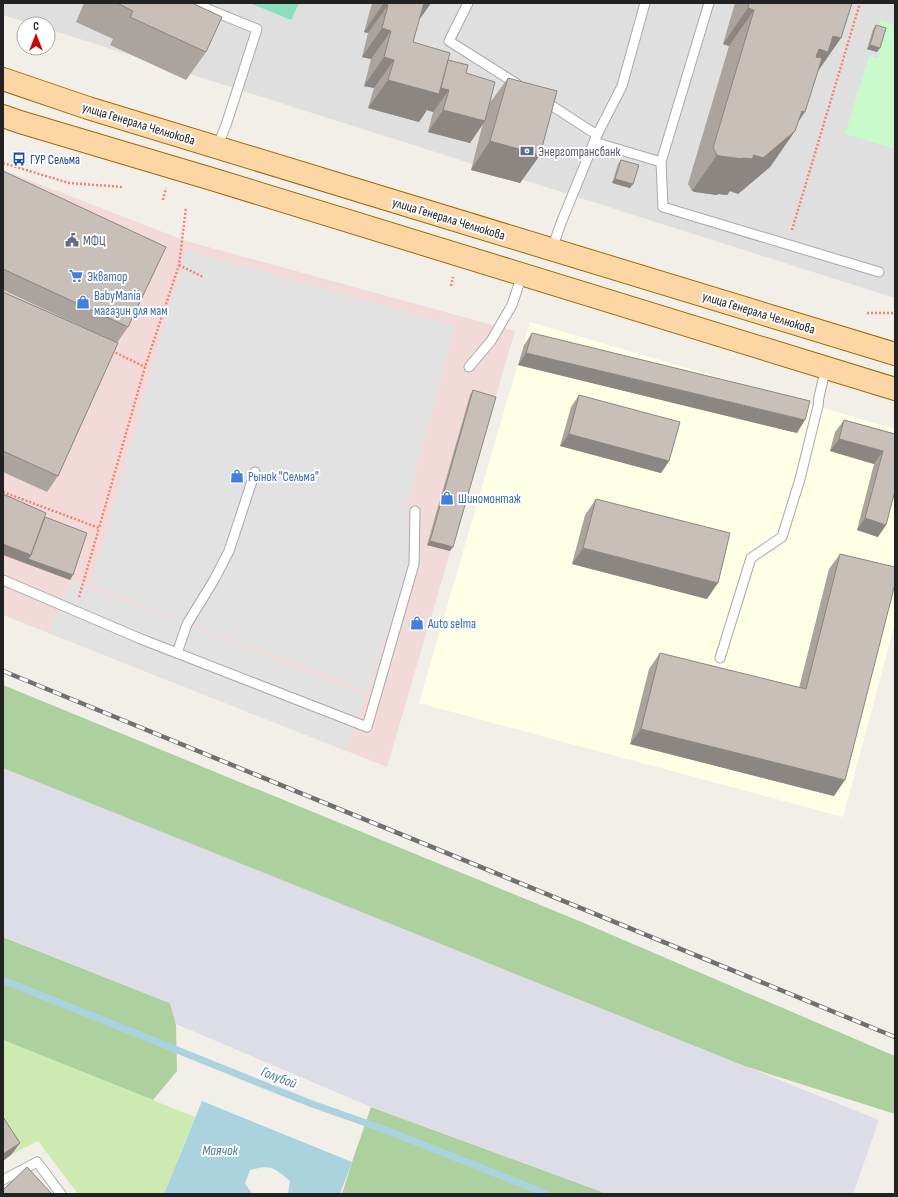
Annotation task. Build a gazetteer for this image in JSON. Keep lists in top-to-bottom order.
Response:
{
  "streets": {
    "main road": ["улица Генерала Челнокова"]
  },
  "water": ["Голубой", "Маячок"],
  "places": {
    "bank": ["Энерготрансбанк"],
    "bus stop": ["ГУР Сельма"],
    "public building": ["МФЦ"],
    "supermarket": ["Экватор"],
    "shop": [
      "BabyMаnia магазин для мам",
      "Рынок \"Сельма\"",
      "Шиномонтаж",
      "Auto selma"
    ]
  },
  "north": "top"
}
